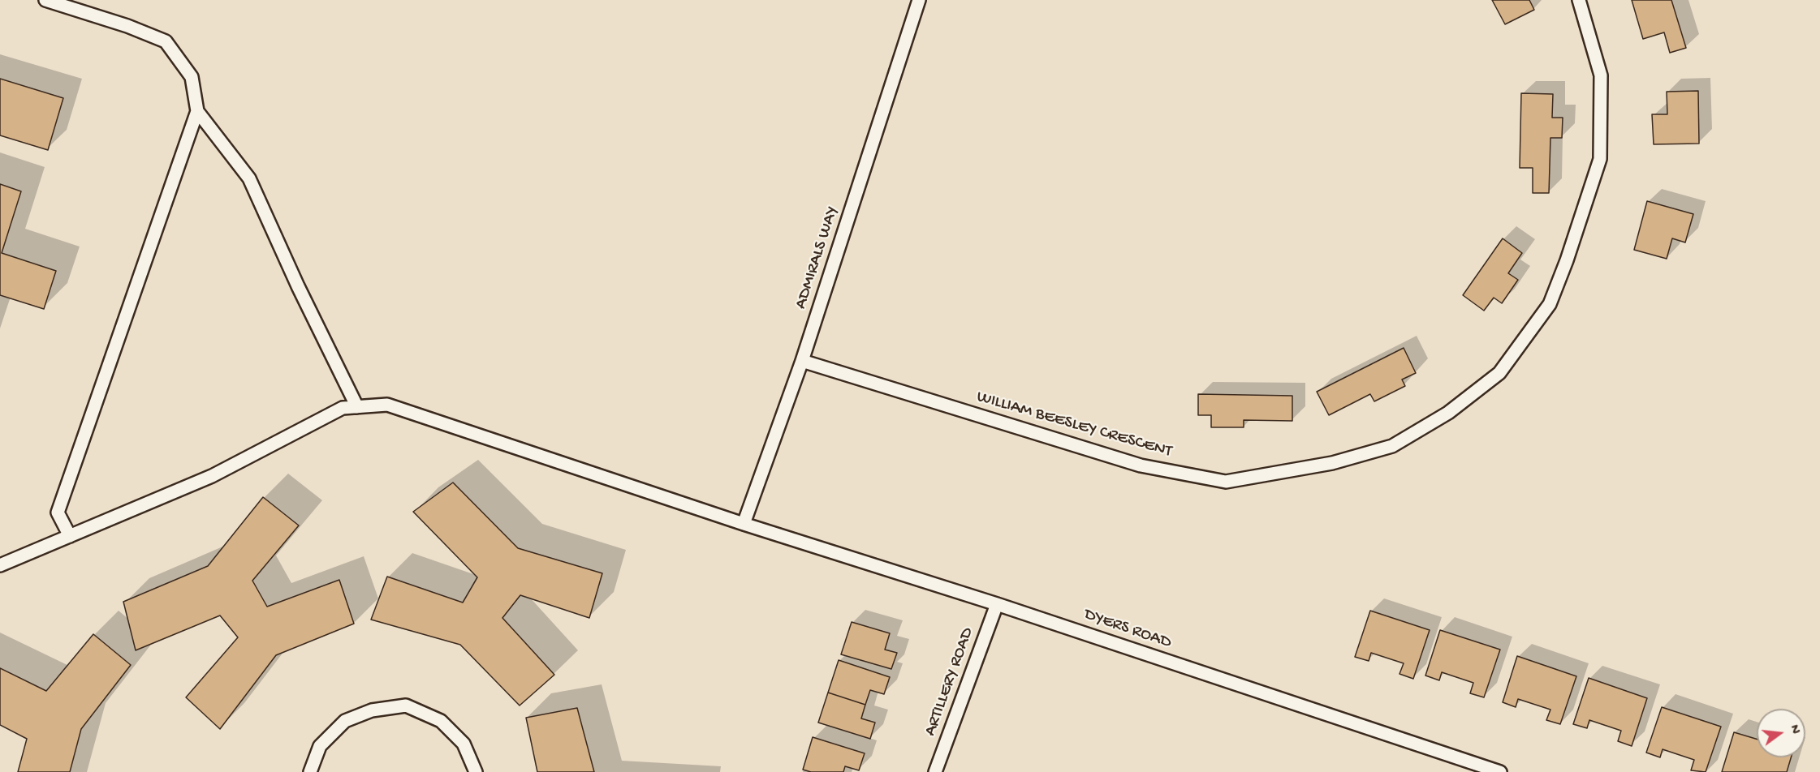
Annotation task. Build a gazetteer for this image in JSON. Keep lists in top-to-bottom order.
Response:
{
  "streets": {
    "lane": [
      "ADMIRALS WAY",
      "WILLIAM BEESLEY CRESCENT",
      "DYERS ROAD",
      "ARTILLERY ROAD"
    ]
  },
  "crossings": [
    ["ADMIRALS WAY", "WILLIAM BEESLEY CRESCENT"],
    ["ADMIRALS WAY", "DYERS ROAD"],
    ["DYERS ROAD", "ARTILLERY ROAD"]
  ],
  "north": "right"
}
